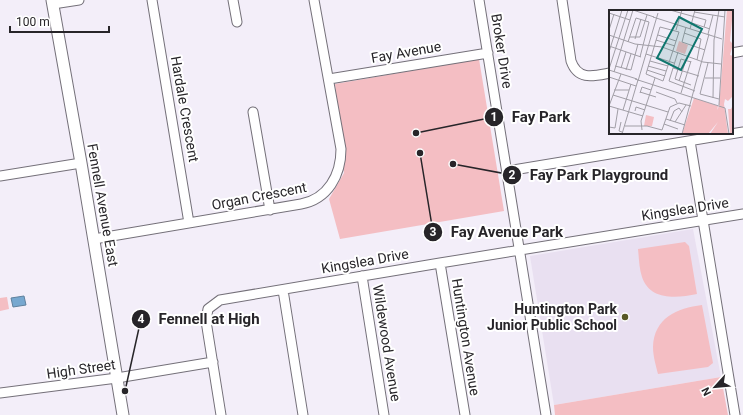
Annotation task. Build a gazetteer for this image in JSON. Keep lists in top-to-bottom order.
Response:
{
  "streets": {
    "main road": ["Fennell Avenue East"],
    "street": [
      "Broker Drive",
      "Fay Avenue",
      "Hardale Crescent",
      "Organ Crescent",
      "Kingslea Drive",
      "Huntington Avenue",
      "Wildewood Avenue",
      "High Street"
    ]
  },
  "crossings": [
    ["Broker Drive", "Fay Avenue"],
    ["Broker Drive", "Kingslea Drive"],
    ["Fay Avenue", "Organ Crescent"],
    ["Hardale Crescent", "Organ Crescent"],
    ["Organ Crescent", "Fennell Avenue East"],
    ["Fennell Avenue East", "High Street"],
    ["Kingslea Drive", "Huntington Avenue"],
    ["Kingslea Drive", "Wildewood Avenue"],
    ["Kingslea Drive", "High Street"]
  ],
  "places": [
    "Fay Park",
    "Fay Avenue Park",
    "Fay Park Playground",
    "Huntington Park Junior Public School",
    "Fennell at High"
  ],
  "scale_bar": "100 m",
  "north": "bottom left"
}
